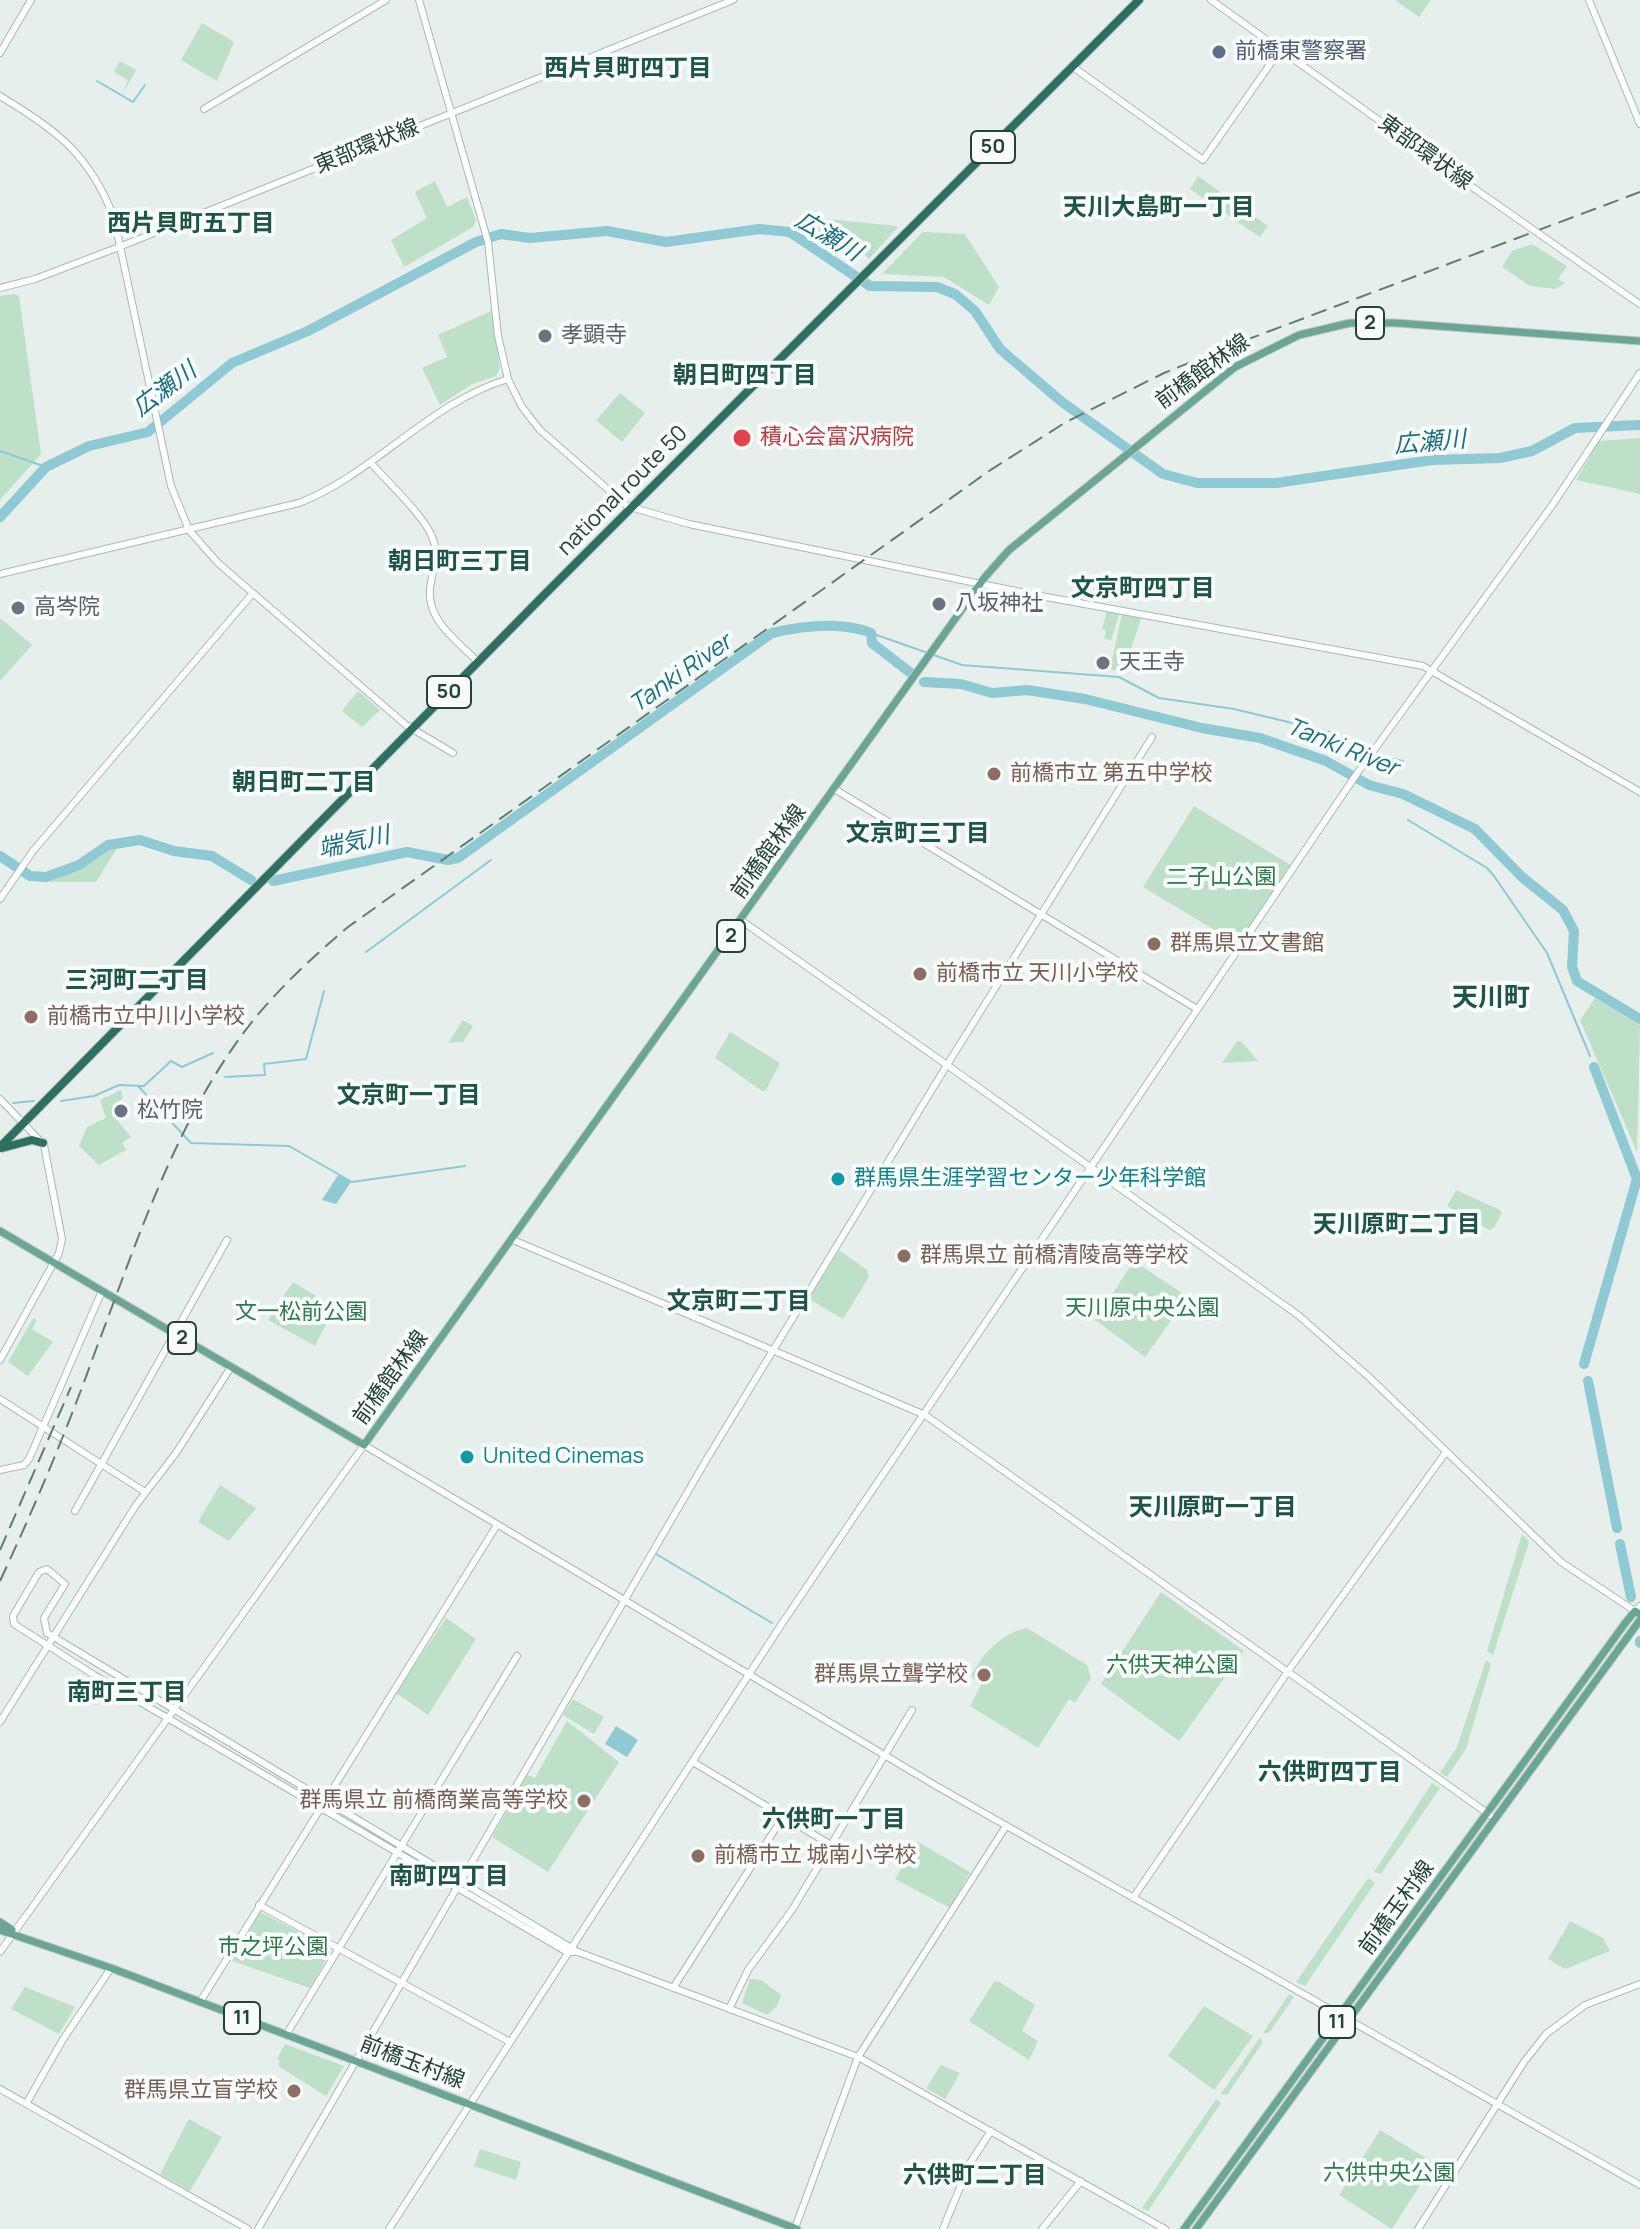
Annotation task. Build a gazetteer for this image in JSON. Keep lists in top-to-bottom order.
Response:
{
  "streets": {
    "highway": ["50", "national route 50"],
    "main road": [
      "2",
      "前橋館林線",
      "前橋玉村線",
      "11"
    ],
    "street": ["東部環状線"]
  },
  "districts": [
    "西片貝町四丁目",
    "天川大島町一丁目",
    "西片貝町五丁目",
    "朝日町四丁目",
    "朝日町三丁目",
    "文京町四丁目",
    "朝日町二丁目",
    "文京町三丁目",
    "三河町二丁目",
    "天川町",
    "文京町一丁目",
    "天川原町二丁目",
    "文京町二丁目",
    "天川原町一丁目",
    "南町三丁目",
    "六供町四丁目",
    "六供町一丁目",
    "南町四丁目",
    "六供町二丁目"
  ],
  "water": ["広瀬川", "Tanki River", "端気川"],
  "parks": [
    "二子山公園",
    "天川原中央公園",
    "文一松前公園",
    "六供天神公園",
    "市之坪公園",
    "六供中央公園"
  ],
  "places": [
    "前橋東警察署",
    "孝顕寺",
    "積心会富沢病院",
    "八坂神社",
    "高岑院",
    "天王寺",
    "前橋市立 第五中学校",
    "群馬県立文書館",
    "前橋市立 天川小学校",
    "前橋市立中川小学校",
    "松竹院",
    "群馬県生涯学習センター少年科学館",
    "群馬県立 前橋清陵高等学校",
    "United Cinemas",
    "群馬県立聾学校",
    "群馬県立 前橋商業高等学校",
    "前橋市立 城南小学校",
    "群馬県立盲学校"
  ]
}
